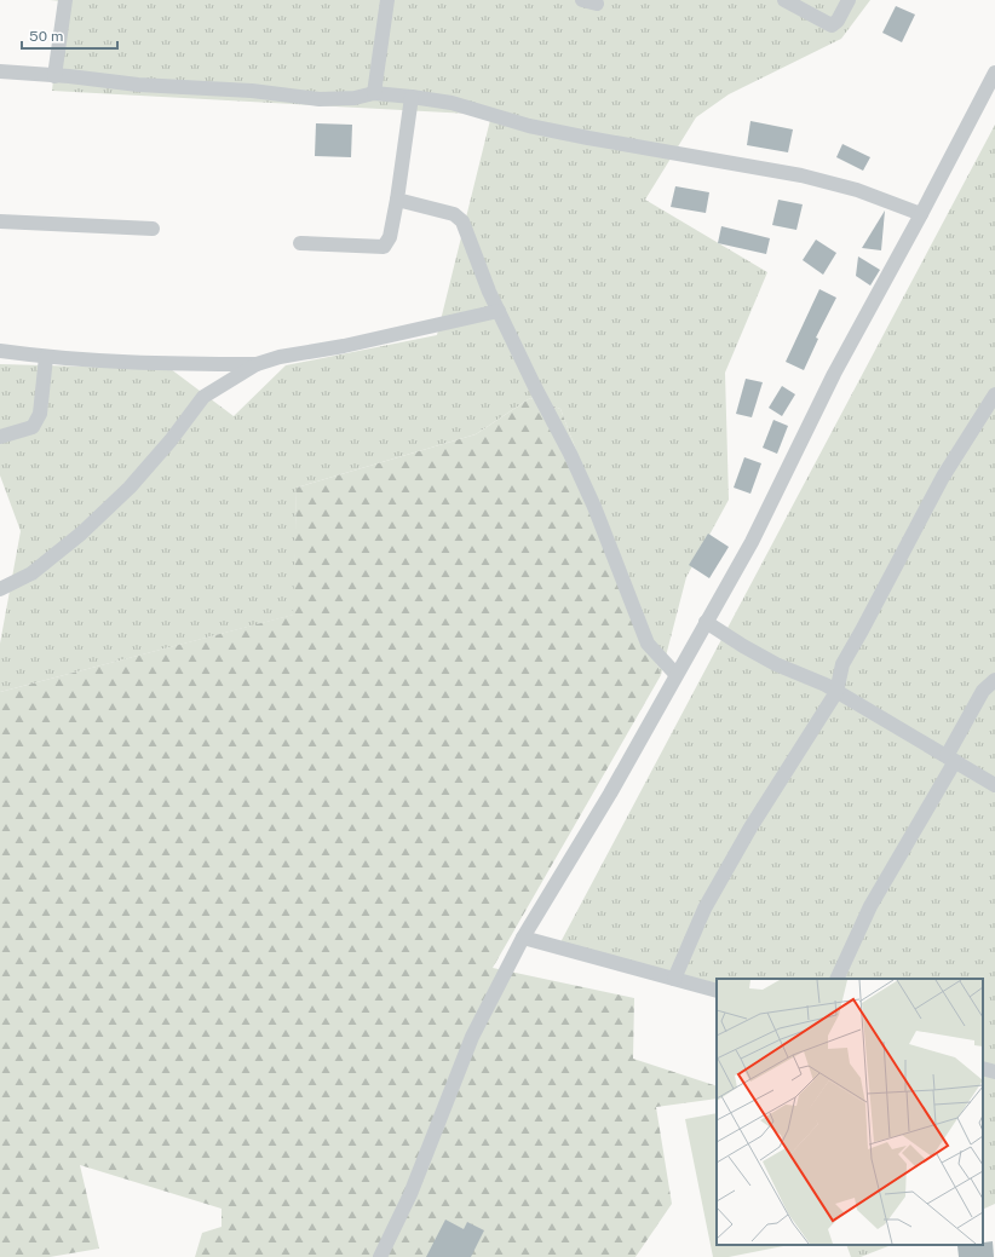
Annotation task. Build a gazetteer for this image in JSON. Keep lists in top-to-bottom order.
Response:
{
  "scale_bar": "50 m"
}
